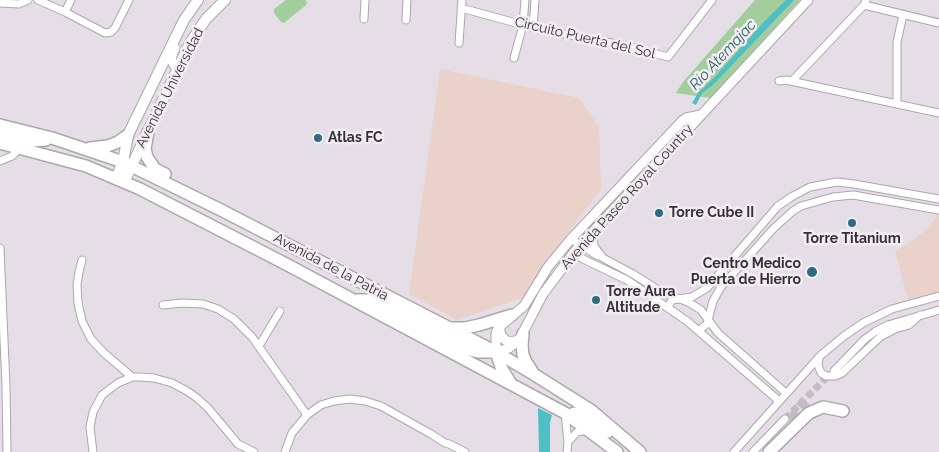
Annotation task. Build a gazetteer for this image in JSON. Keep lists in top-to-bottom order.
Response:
{
  "streets": {
    "main road": ["Avenida Universidad", "Avenida de la Patria"],
    "street": ["Circuito Puerta del Sol", "Avenida Paseo Royal Country"]
  },
  "crossings": [
    ["Avenida Universidad", "Avenida de la Patria"]
  ],
  "water": ["Río Atemajac"],
  "places": [
    "Atlas FC",
    "Torre Cube II",
    "Torre Titanium",
    "Centro Medico Puerta de Hierro",
    "Torre Aura Altitude"
  ]
}
